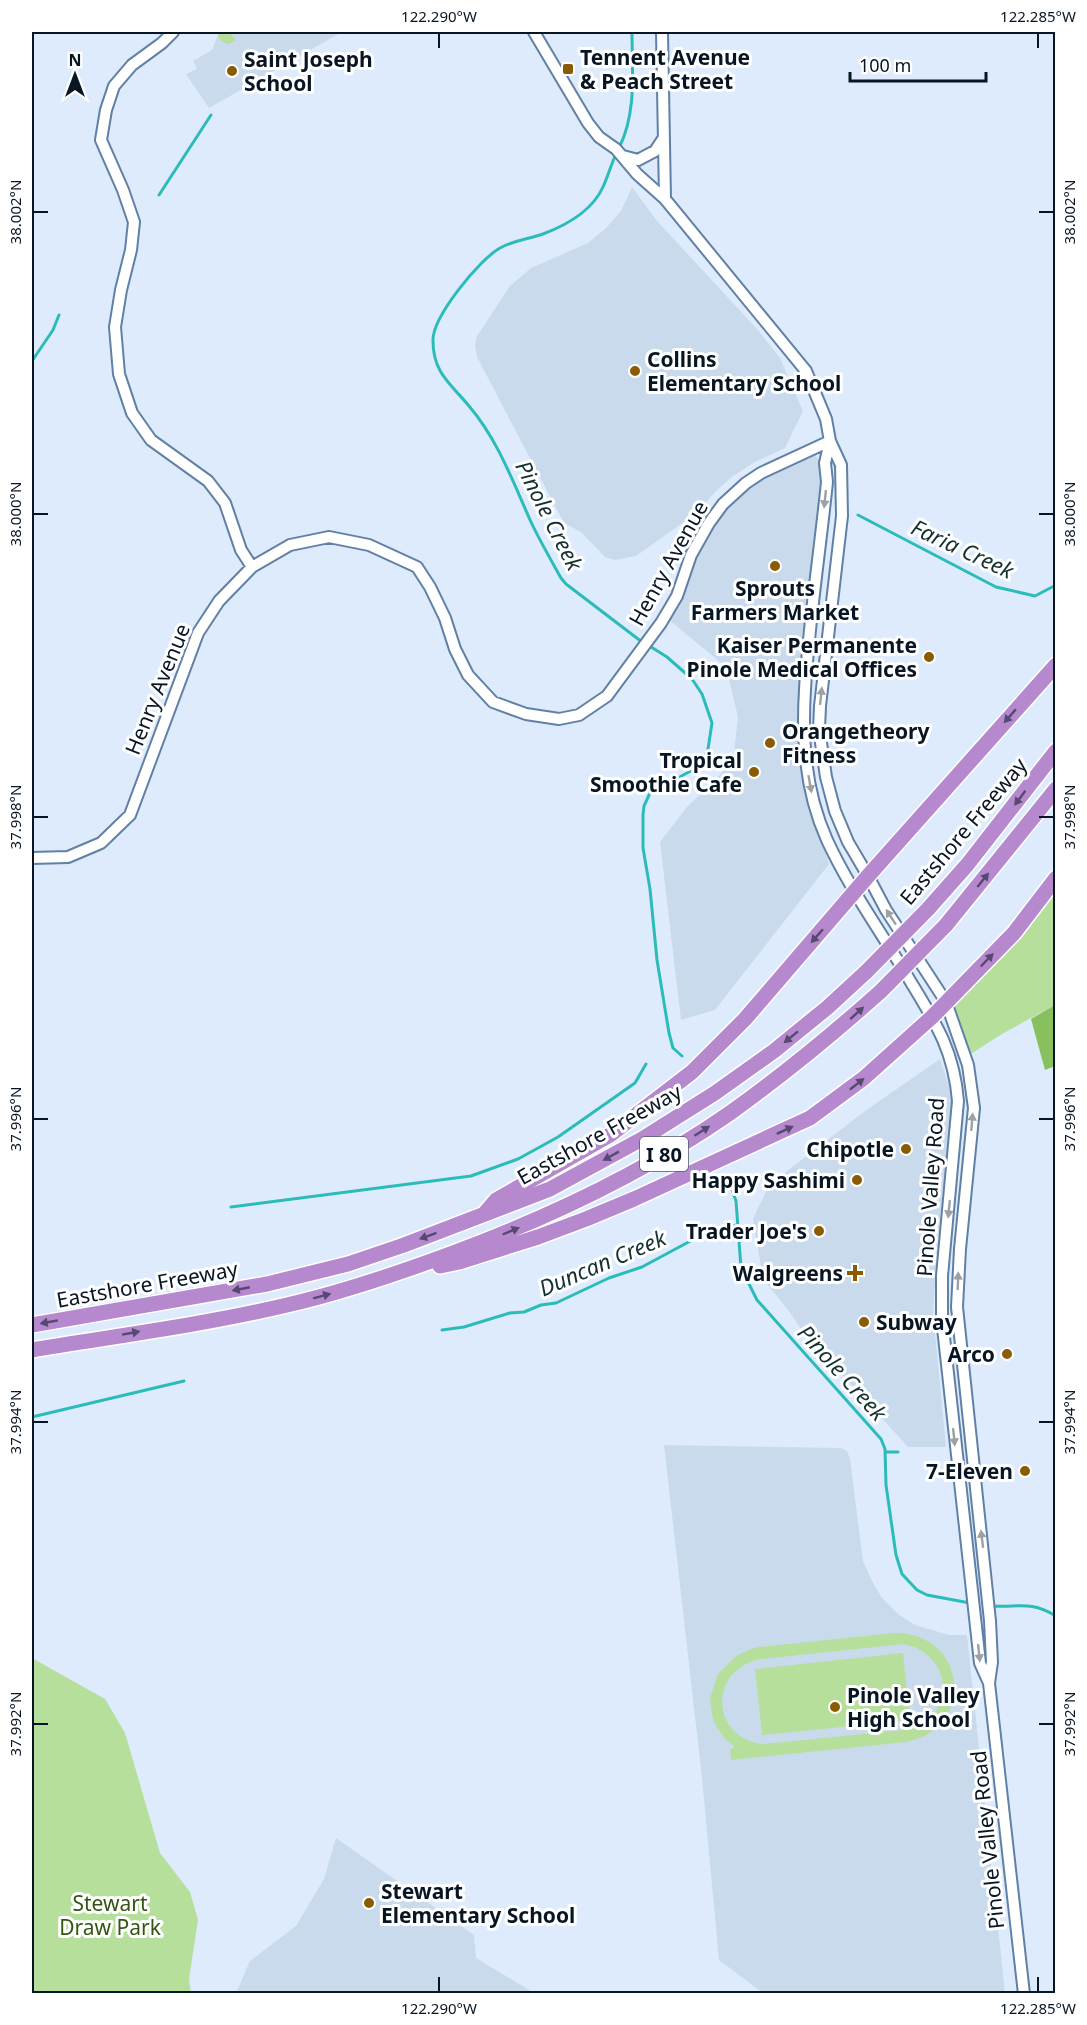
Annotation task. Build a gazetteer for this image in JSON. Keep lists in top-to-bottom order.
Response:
{
  "streets": {
    "highway": ["Eastshore Freeway", "I 80"],
    "main road": ["Henry Avenue", "Pinole Valley Road"]
  },
  "crossings": [
    ["Henry Avenue", "Pinole Valley Road"]
  ],
  "water": ["Pinole Creek", "Faria Creek", "Duncan Creek"],
  "parks": ["Stewart Draw Park"],
  "places": {
    "transit": ["Tennent Avenue & Peach Street"],
    "other": [
      "Saint Joseph School",
      "Collins Elementary School",
      "Sprouts Farmers Market",
      "Kaiser Permanente Pinole Medical Offices",
      "Orangetheory Fitness",
      "Tropical Smoothie Cafe",
      "Chipotle",
      "Happy Sashimi",
      "Trader Joe's",
      "Subway",
      "Arco",
      "7-Eleven",
      "Pinole Valley High School",
      "Stewart Elementary School"
    ],
    "health": ["Walgreens"]
  },
  "scale_bar": "100 m",
  "north": "top",
  "coordinates": [
    "122.290°W",
    "122.285°W",
    "38.002°N",
    "38.000°N",
    "37.998°N",
    "37.996°N",
    "37.994°N",
    "37.992°N"
  ]
}
